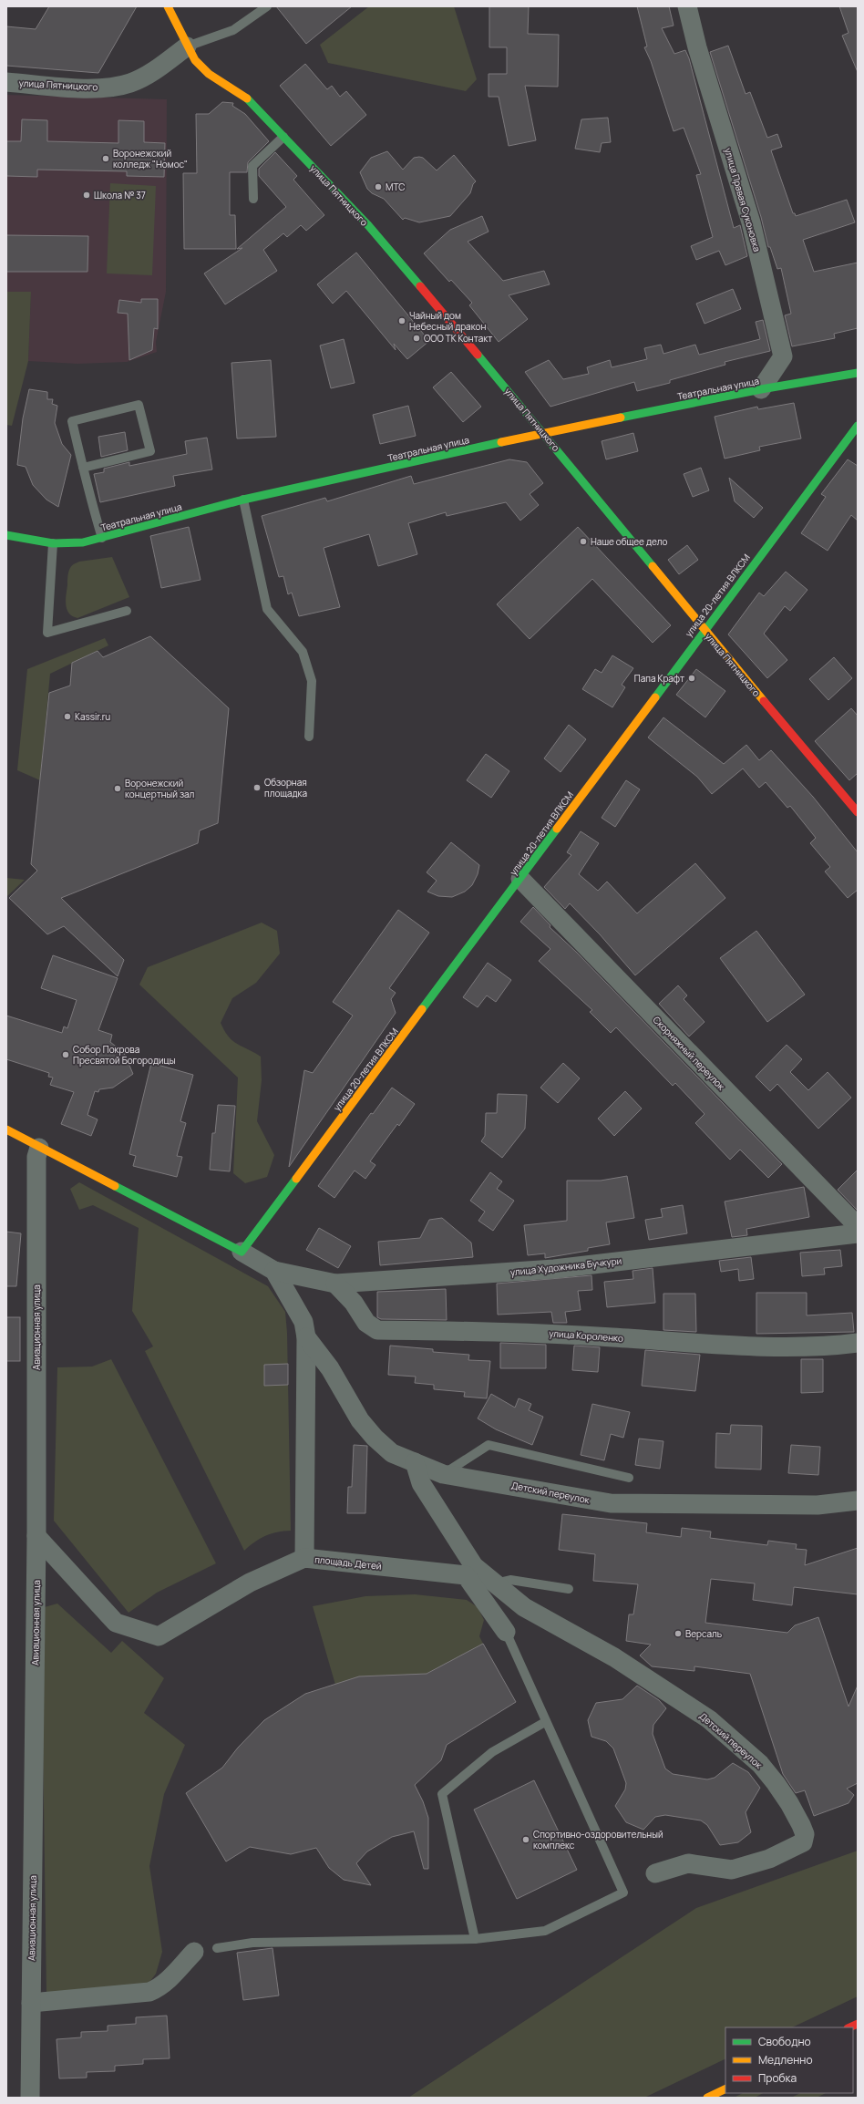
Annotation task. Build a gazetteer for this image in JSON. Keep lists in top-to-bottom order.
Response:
{
  "streets": {
    "street": [
      "улица Пятницкого",
      "улица Правая Суконовка",
      "Театральная улица",
      "улица 20-летия ВЛКСМ",
      "Скорняжный переулок",
      "улица Художника Бучкури",
      "Авиационная улица",
      "улица Короленко",
      "Детский переулок",
      "площадь Детей"
    ]
  },
  "crossings": [
    ["улица Пятницкого", "Театральная улица"],
    ["улица Пятницкого", "улица 20-летия ВЛКСМ"],
    ["улица Правая Суконовка", "Театральная улица"],
    ["улица 20-летия ВЛКСМ", "Скорняжный переулок"],
    ["улица 20-летия ВЛКСМ", "улица Художника Бучкури"],
    ["улица Художника Бучкури", "улица Короленко"],
    ["Авиационная улица", "площадь Детей"]
  ],
  "places": [
    "Воронежский колледж \"Номос\"",
    "МТС",
    "Школа № 37",
    "Чайный дом Небесный дракон",
    "ООО ТК Контакт",
    "Наше общее дело",
    "Папа Крафт",
    "Kassir.ru",
    "Обзорная площадка",
    "Воронежский концертный зал",
    "Собор Покрова Пресвятой Богородицы",
    "Версаль",
    "Спортивно-оздоровительный комплекс"
  ],
  "legend": ["Свободно", "Медленно", "Пробка"]
}
